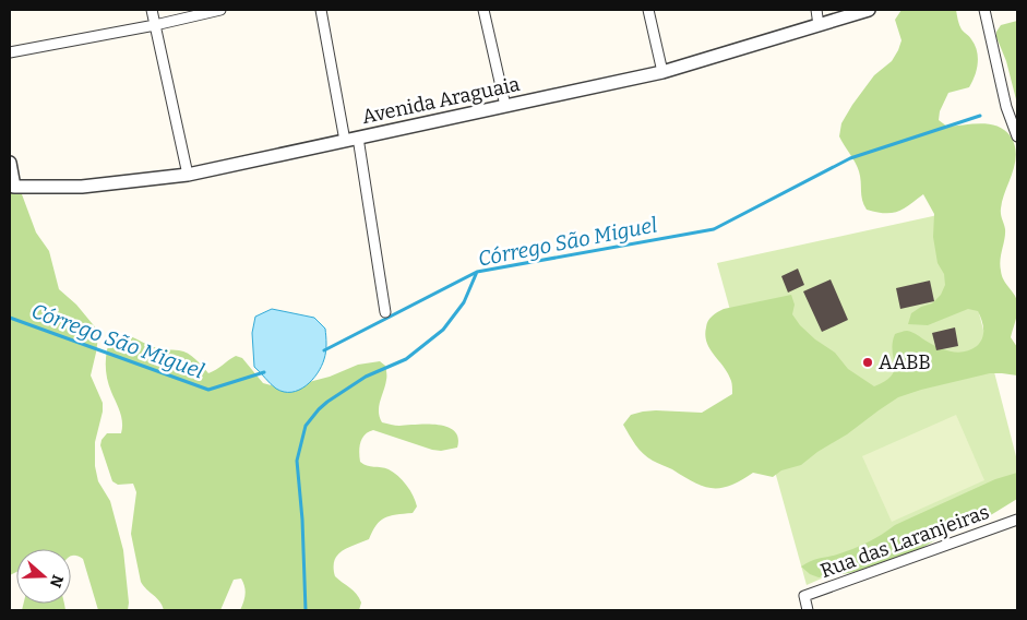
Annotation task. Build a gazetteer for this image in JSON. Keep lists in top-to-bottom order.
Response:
{
  "streets": {
    "street": ["Avenida Araguaia", "Rua das Laranjeiras"]
  },
  "water": ["Córrego São Miguel"],
  "places": ["AABB"],
  "north": "right"
}
